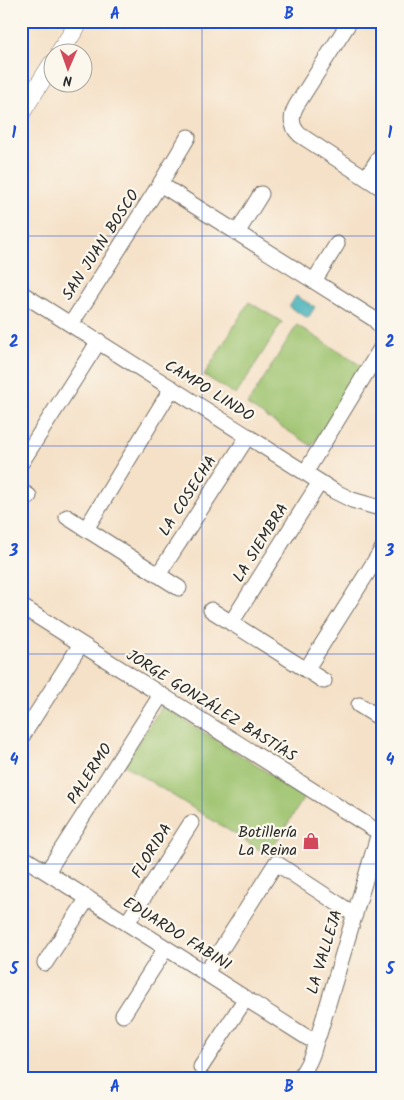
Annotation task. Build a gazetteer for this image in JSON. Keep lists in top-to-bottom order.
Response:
{
  "streets": {
    "street": [
      "SAN JUAN BOSCO",
      "CAMPO LINDO",
      "LA COSECHA",
      "LA SIEMBRA",
      "JORGE GONZÁLEZ BASTÍAS",
      "PALERMO",
      "FLORIDA",
      "EDUARDO FABINI",
      "LA VALLEJA"
    ]
  },
  "crossings": [
    ["SAN JUAN BOSCO", "CAMPO LINDO"],
    ["CAMPO LINDO", "LA COSECHA"],
    ["CAMPO LINDO", "LA SIEMBRA"],
    ["JORGE GONZÁLEZ BASTÍAS", "PALERMO"],
    ["JORGE GONZÁLEZ BASTÍAS", "LA VALLEJA"],
    ["PALERMO", "EDUARDO FABINI"],
    ["FLORIDA", "EDUARDO FABINI"],
    ["EDUARDO FABINI", "LA VALLEJA"]
  ],
  "places": {
    "shop": ["Botillería La Reina"]
  },
  "north": "bottom",
  "grid": {
    "columns": ["A", "B"],
    "rows": [
      "1",
      "2",
      "3",
      "4",
      "5"
    ]
  }
}
